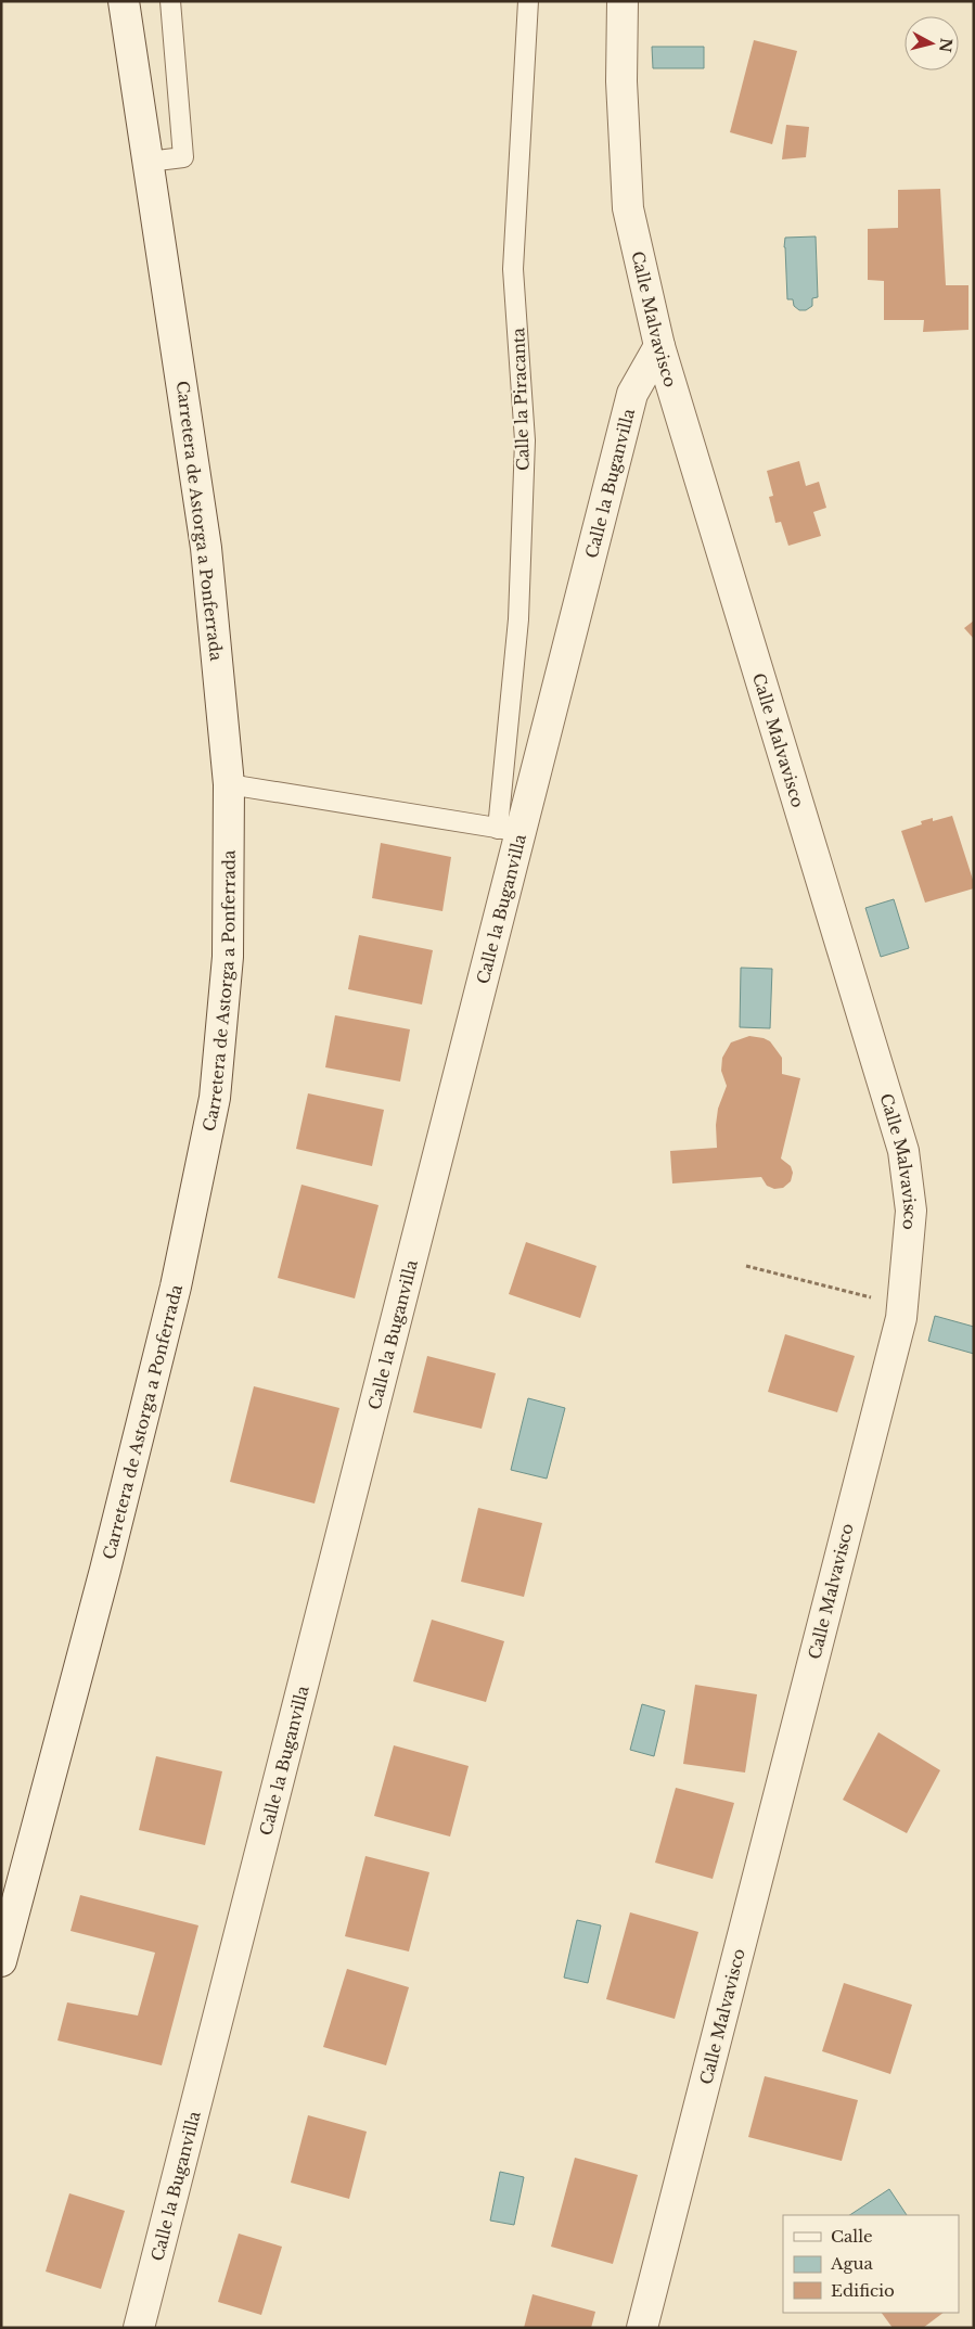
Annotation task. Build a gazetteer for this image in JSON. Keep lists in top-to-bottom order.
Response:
{
  "streets": {
    "street": ["Calle Malvavisco", "Calle la Buganvilla", "Carretera de Astorga a Ponferrada"],
    "lane": ["Calle la Piracanta"]
  },
  "crossings": [
    ["Calle Malvavisco", "Calle la Buganvilla"],
    ["Calle la Piracanta", "Calle la Buganvilla"]
  ],
  "legend": ["Calle", "Agua", "Edificio"],
  "north": "right"
}
